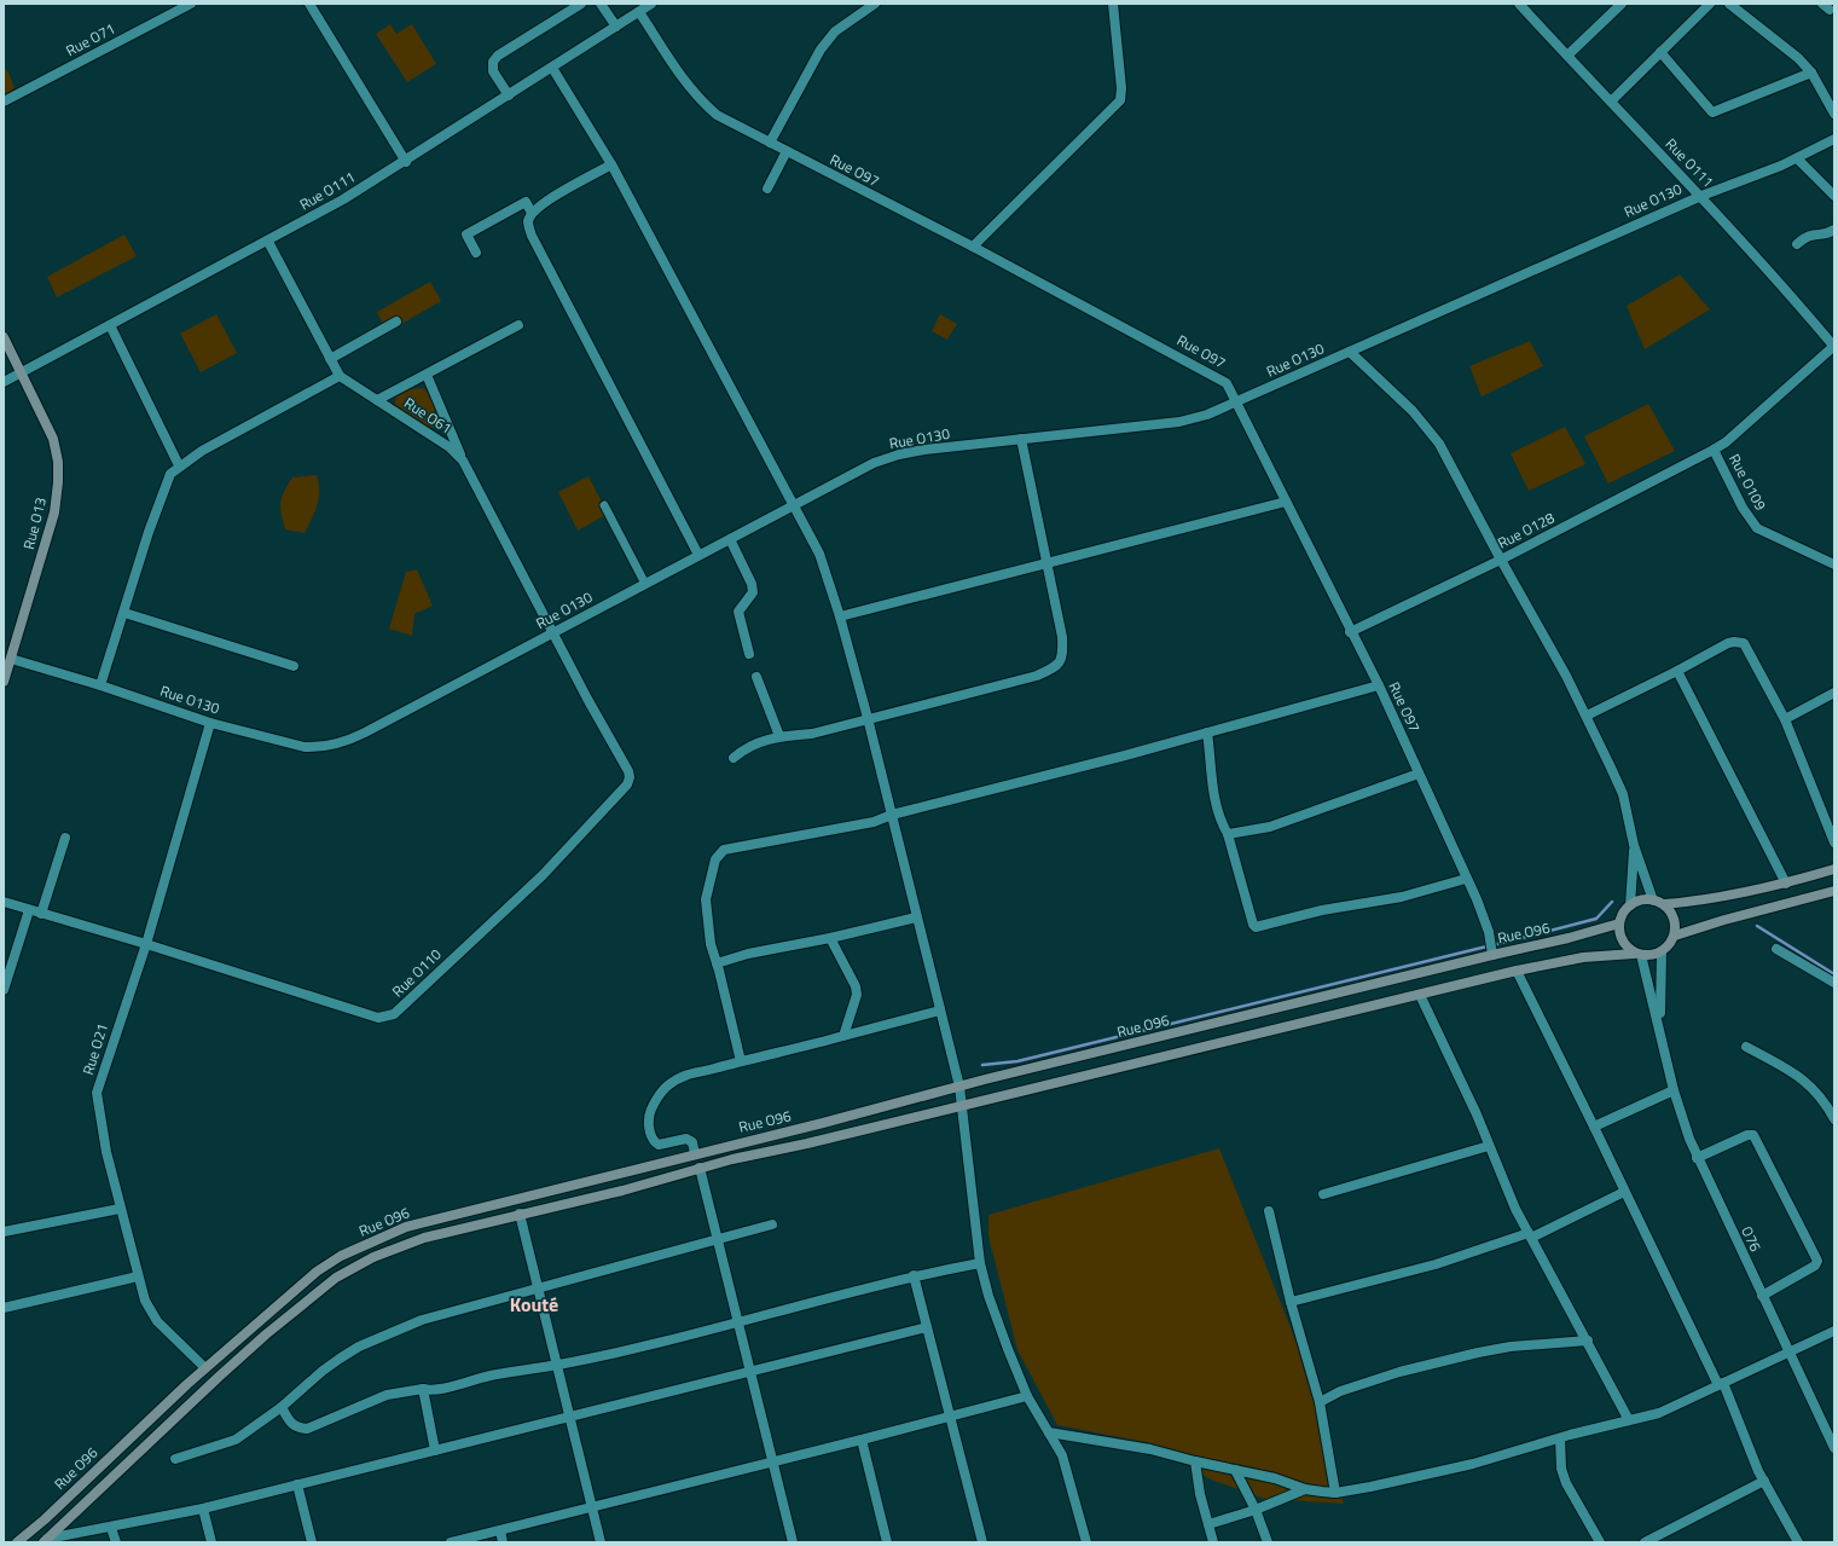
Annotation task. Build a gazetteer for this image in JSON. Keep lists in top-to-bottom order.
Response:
{
  "streets": {
    "main road": ["Rue O13", "Rue O96"],
    "street": [
      "Rue O71",
      "Rue O111",
      "Rue O97",
      "Rue O130",
      "Rue O61",
      "Rue O109",
      "Rue O128",
      "Rue O110",
      "Rue O21",
      "O76"
    ]
  },
  "crossings": [
    ["Rue O111", "Rue O97"],
    ["Rue O111", "Rue O130"],
    ["Rue O111", "Rue O61"],
    ["Rue O111", "Rue O13"],
    ["Rue O111", "Rue O128"],
    ["Rue O97", "Rue O130"],
    ["Rue O97", "Rue O128"],
    ["Rue O97", "Rue O96"],
    ["Rue O130", "Rue O61"],
    ["Rue O130", "Rue O13"],
    ["Rue O130", "Rue O110"],
    ["Rue O130", "Rue O21"],
    ["Rue O61", "Rue O110"],
    ["Rue O109", "Rue O128"],
    ["Rue O96", "Rue O21"],
    ["Rue O110", "Rue O21"]
  ],
  "districts": ["Kouté"]
}
